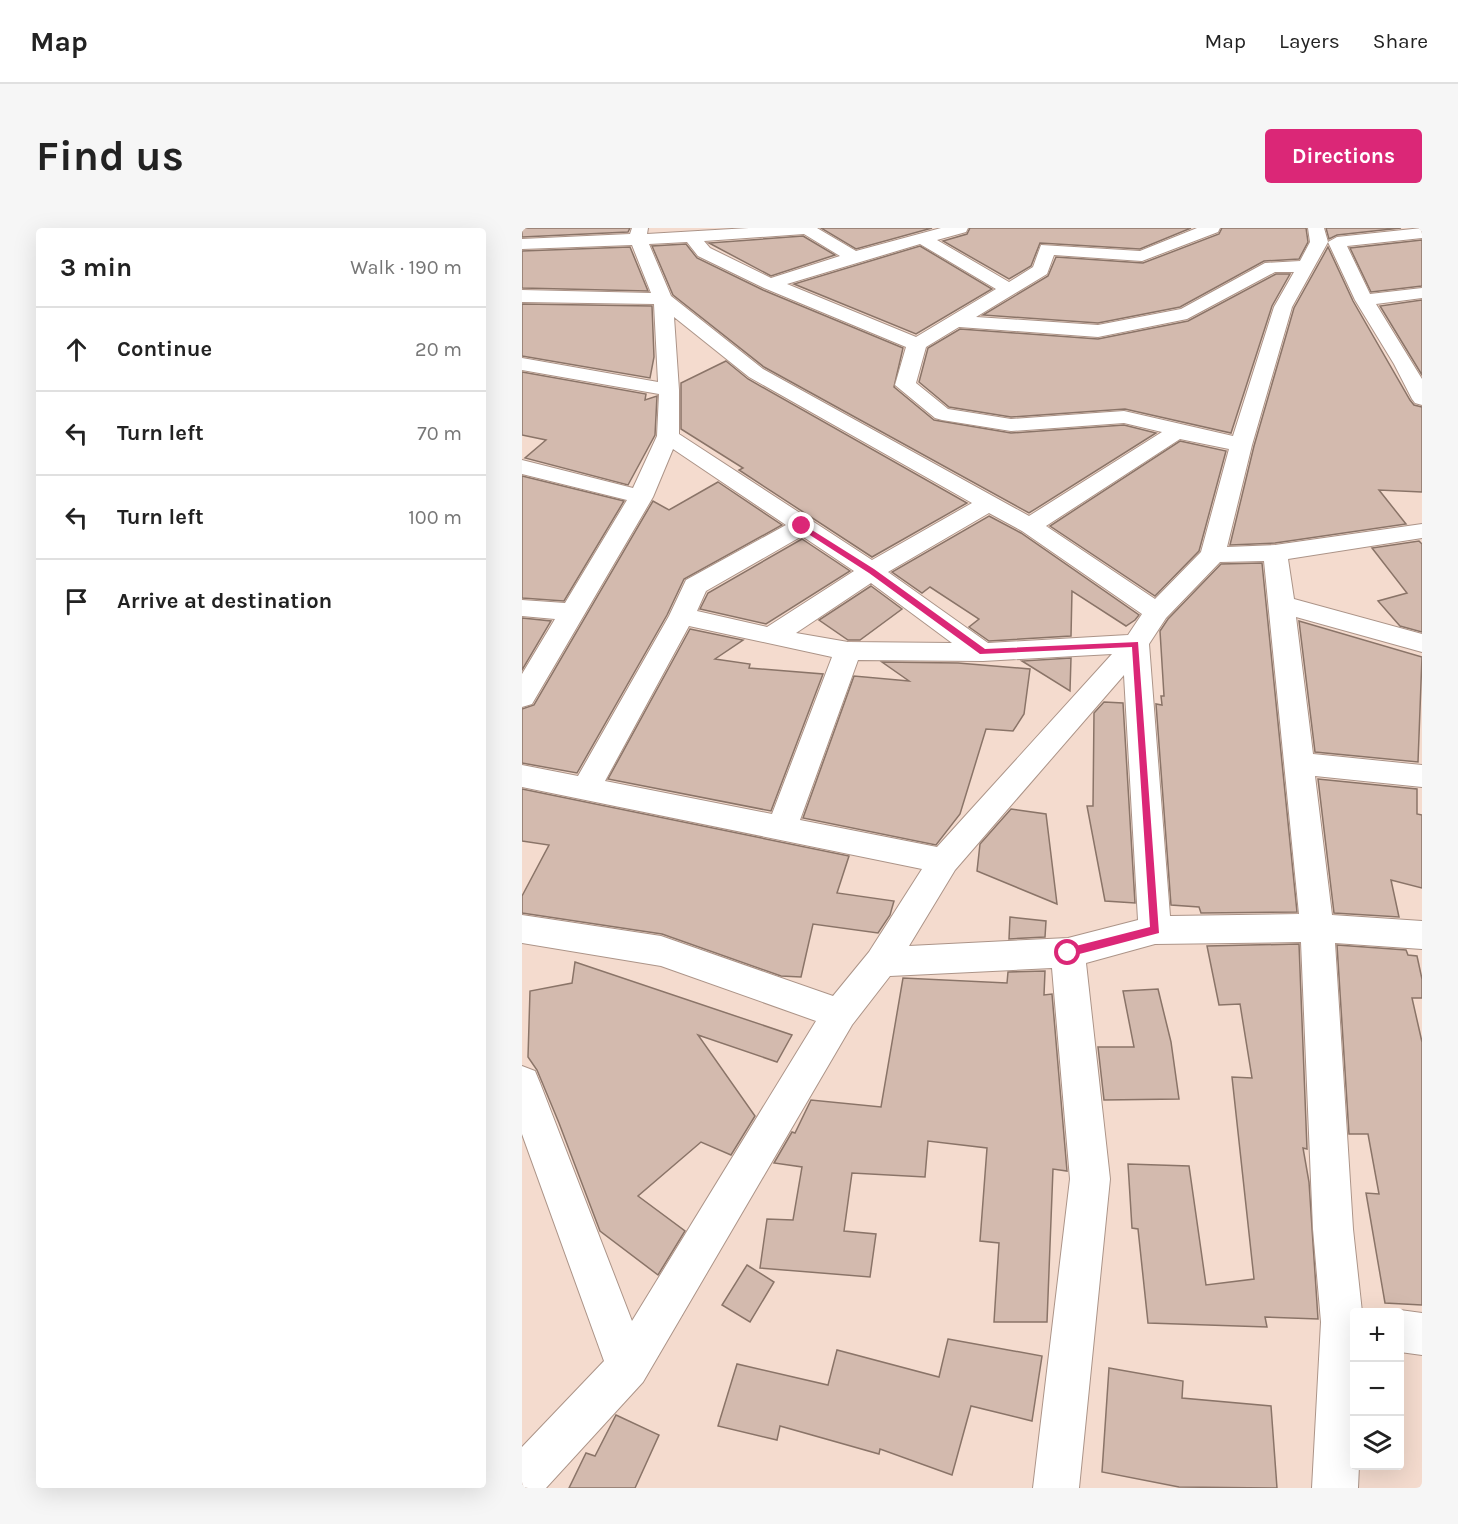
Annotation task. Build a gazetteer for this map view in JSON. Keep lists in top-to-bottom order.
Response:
{
  "page": {
    "header": "Map",
    "nav": ["Map", "Layers", "Share"],
    "buttons": "Directions",
    "title": "Find us",
    "heading": ["3 min", "Walk · 190 m"],
    "list": [
      ["Continue", "20 m"],
      ["Turn left", "70 m"],
      ["Turn left", "100 m"],
      "Arrive at destination"
    ],
    "map_buttons": ["+", "−"]
  }
}
